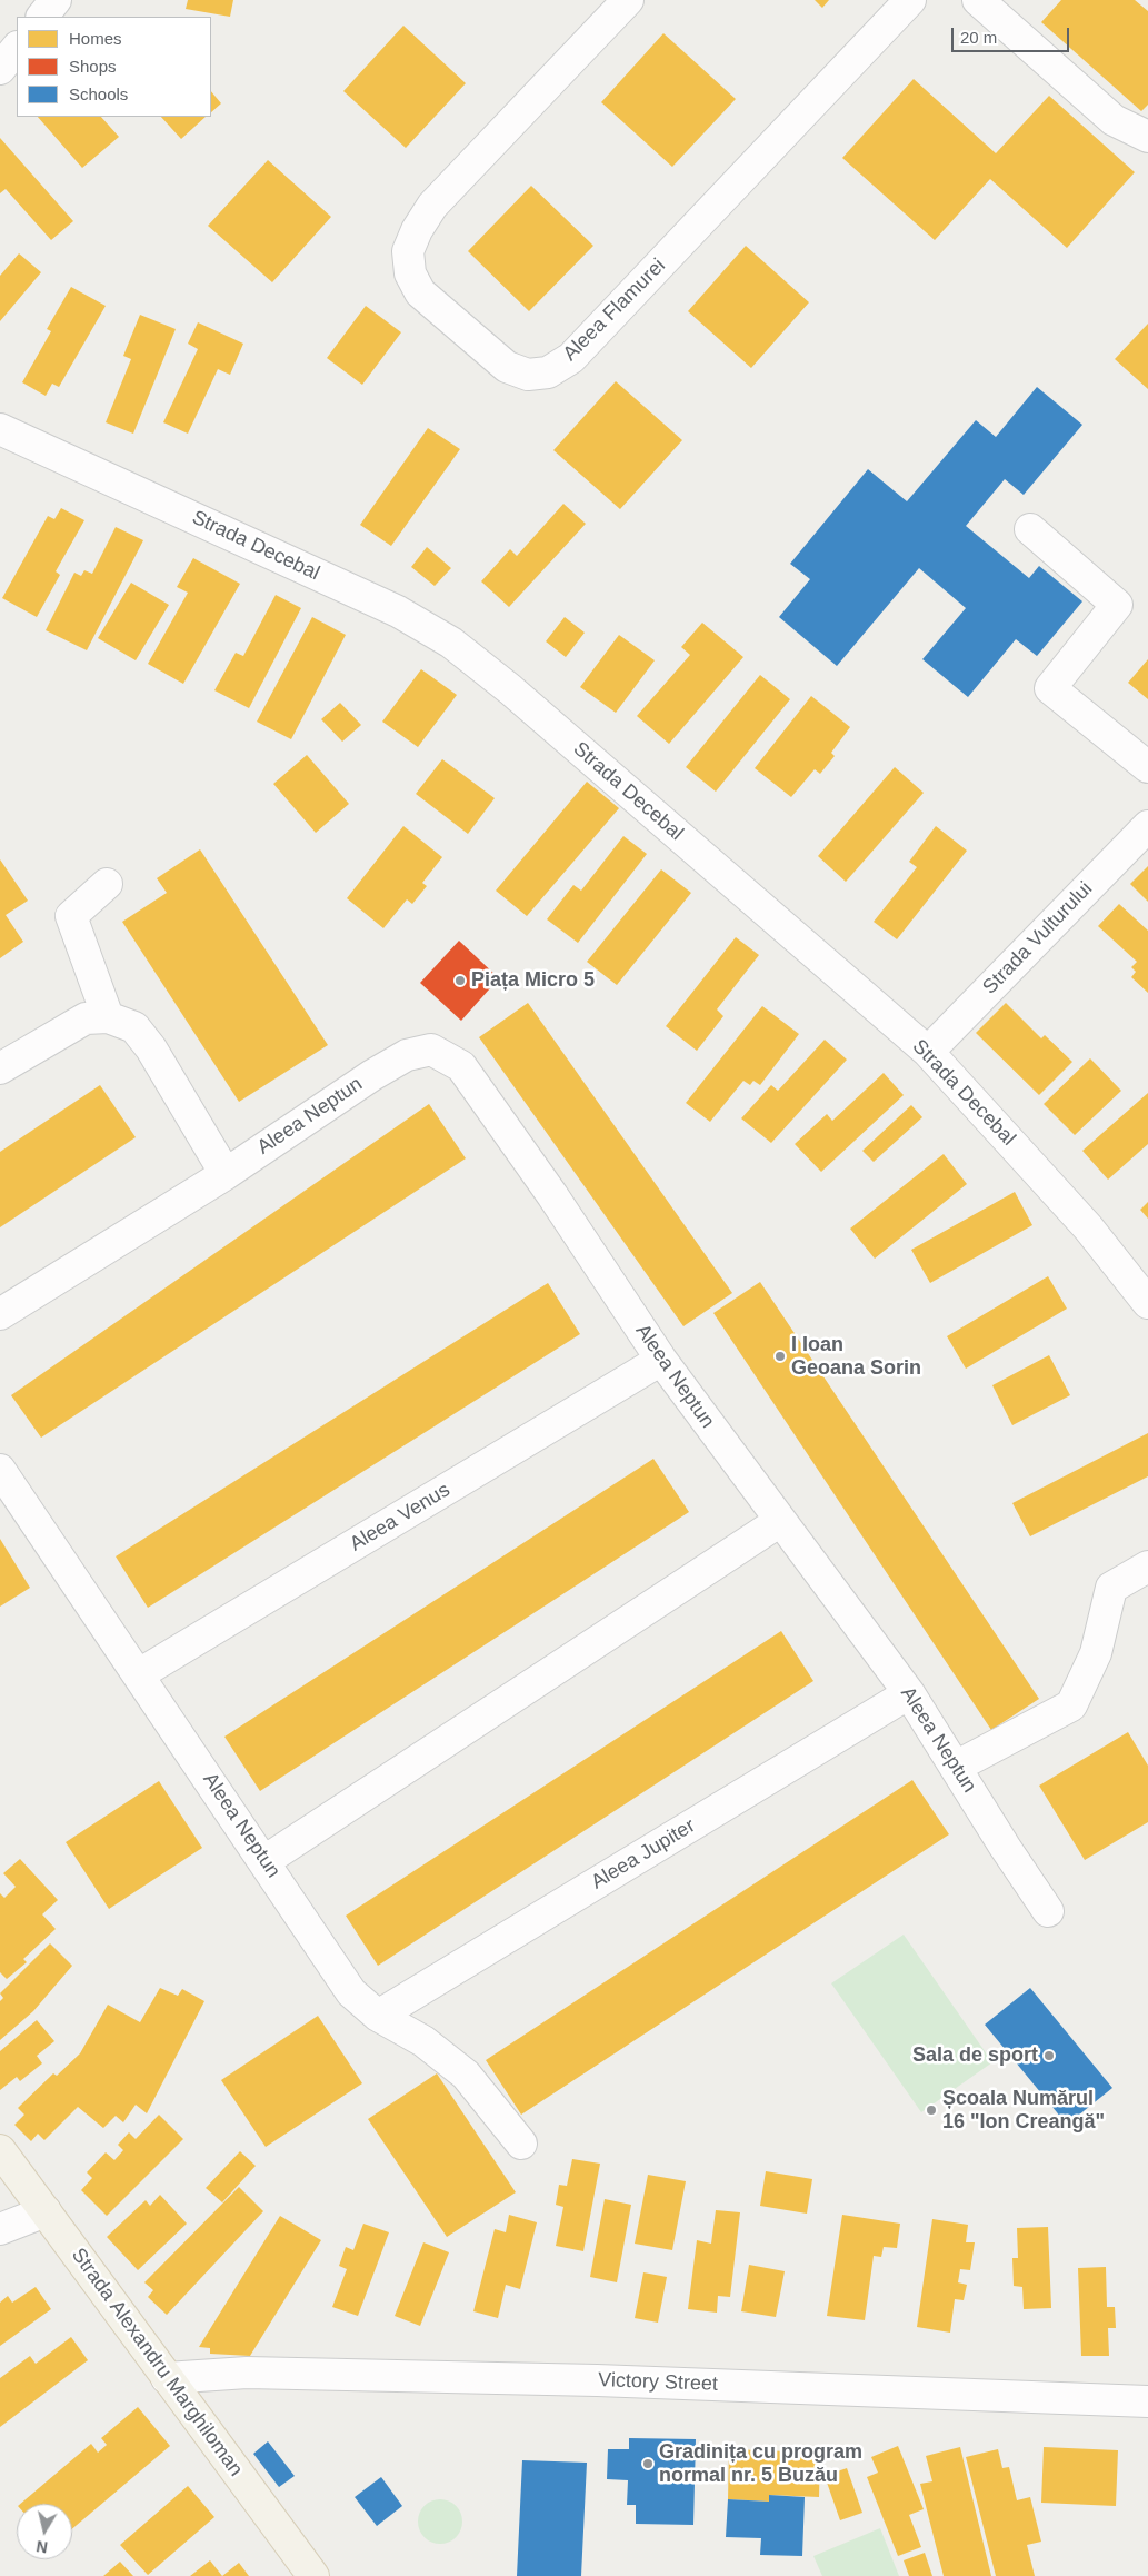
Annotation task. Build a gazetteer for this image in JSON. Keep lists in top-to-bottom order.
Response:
{
  "streets": {
    "main road": ["Strada Alexandru Marghiloman"],
    "street": [
      "Aleea Flamurei",
      "Strada Decebal",
      "Strada Vulturului",
      "Aleea Neptun",
      "Aleea Venus",
      "Aleea Jupiter",
      "Victory Street"
    ]
  },
  "crossings": [
    ["Strada Decebal", "Strada Vulturului"],
    ["Aleea Neptun", "Aleea Venus"],
    ["Aleea Neptun", "Aleea Jupiter"],
    ["Strada Alexandru Marghiloman", "Victory Street"]
  ],
  "places": [
    "Piața Micro 5",
    "I Ioan Geoana Sorin",
    "Sala de sport",
    "Școala Numărul 16 \"Ion Creangă\"",
    "Gradinița cu program normal nr. 5 Buzău"
  ],
  "legend": ["Homes", "Shops", "Schools"],
  "scale_bar": "20 m",
  "north": "bottom"
}
